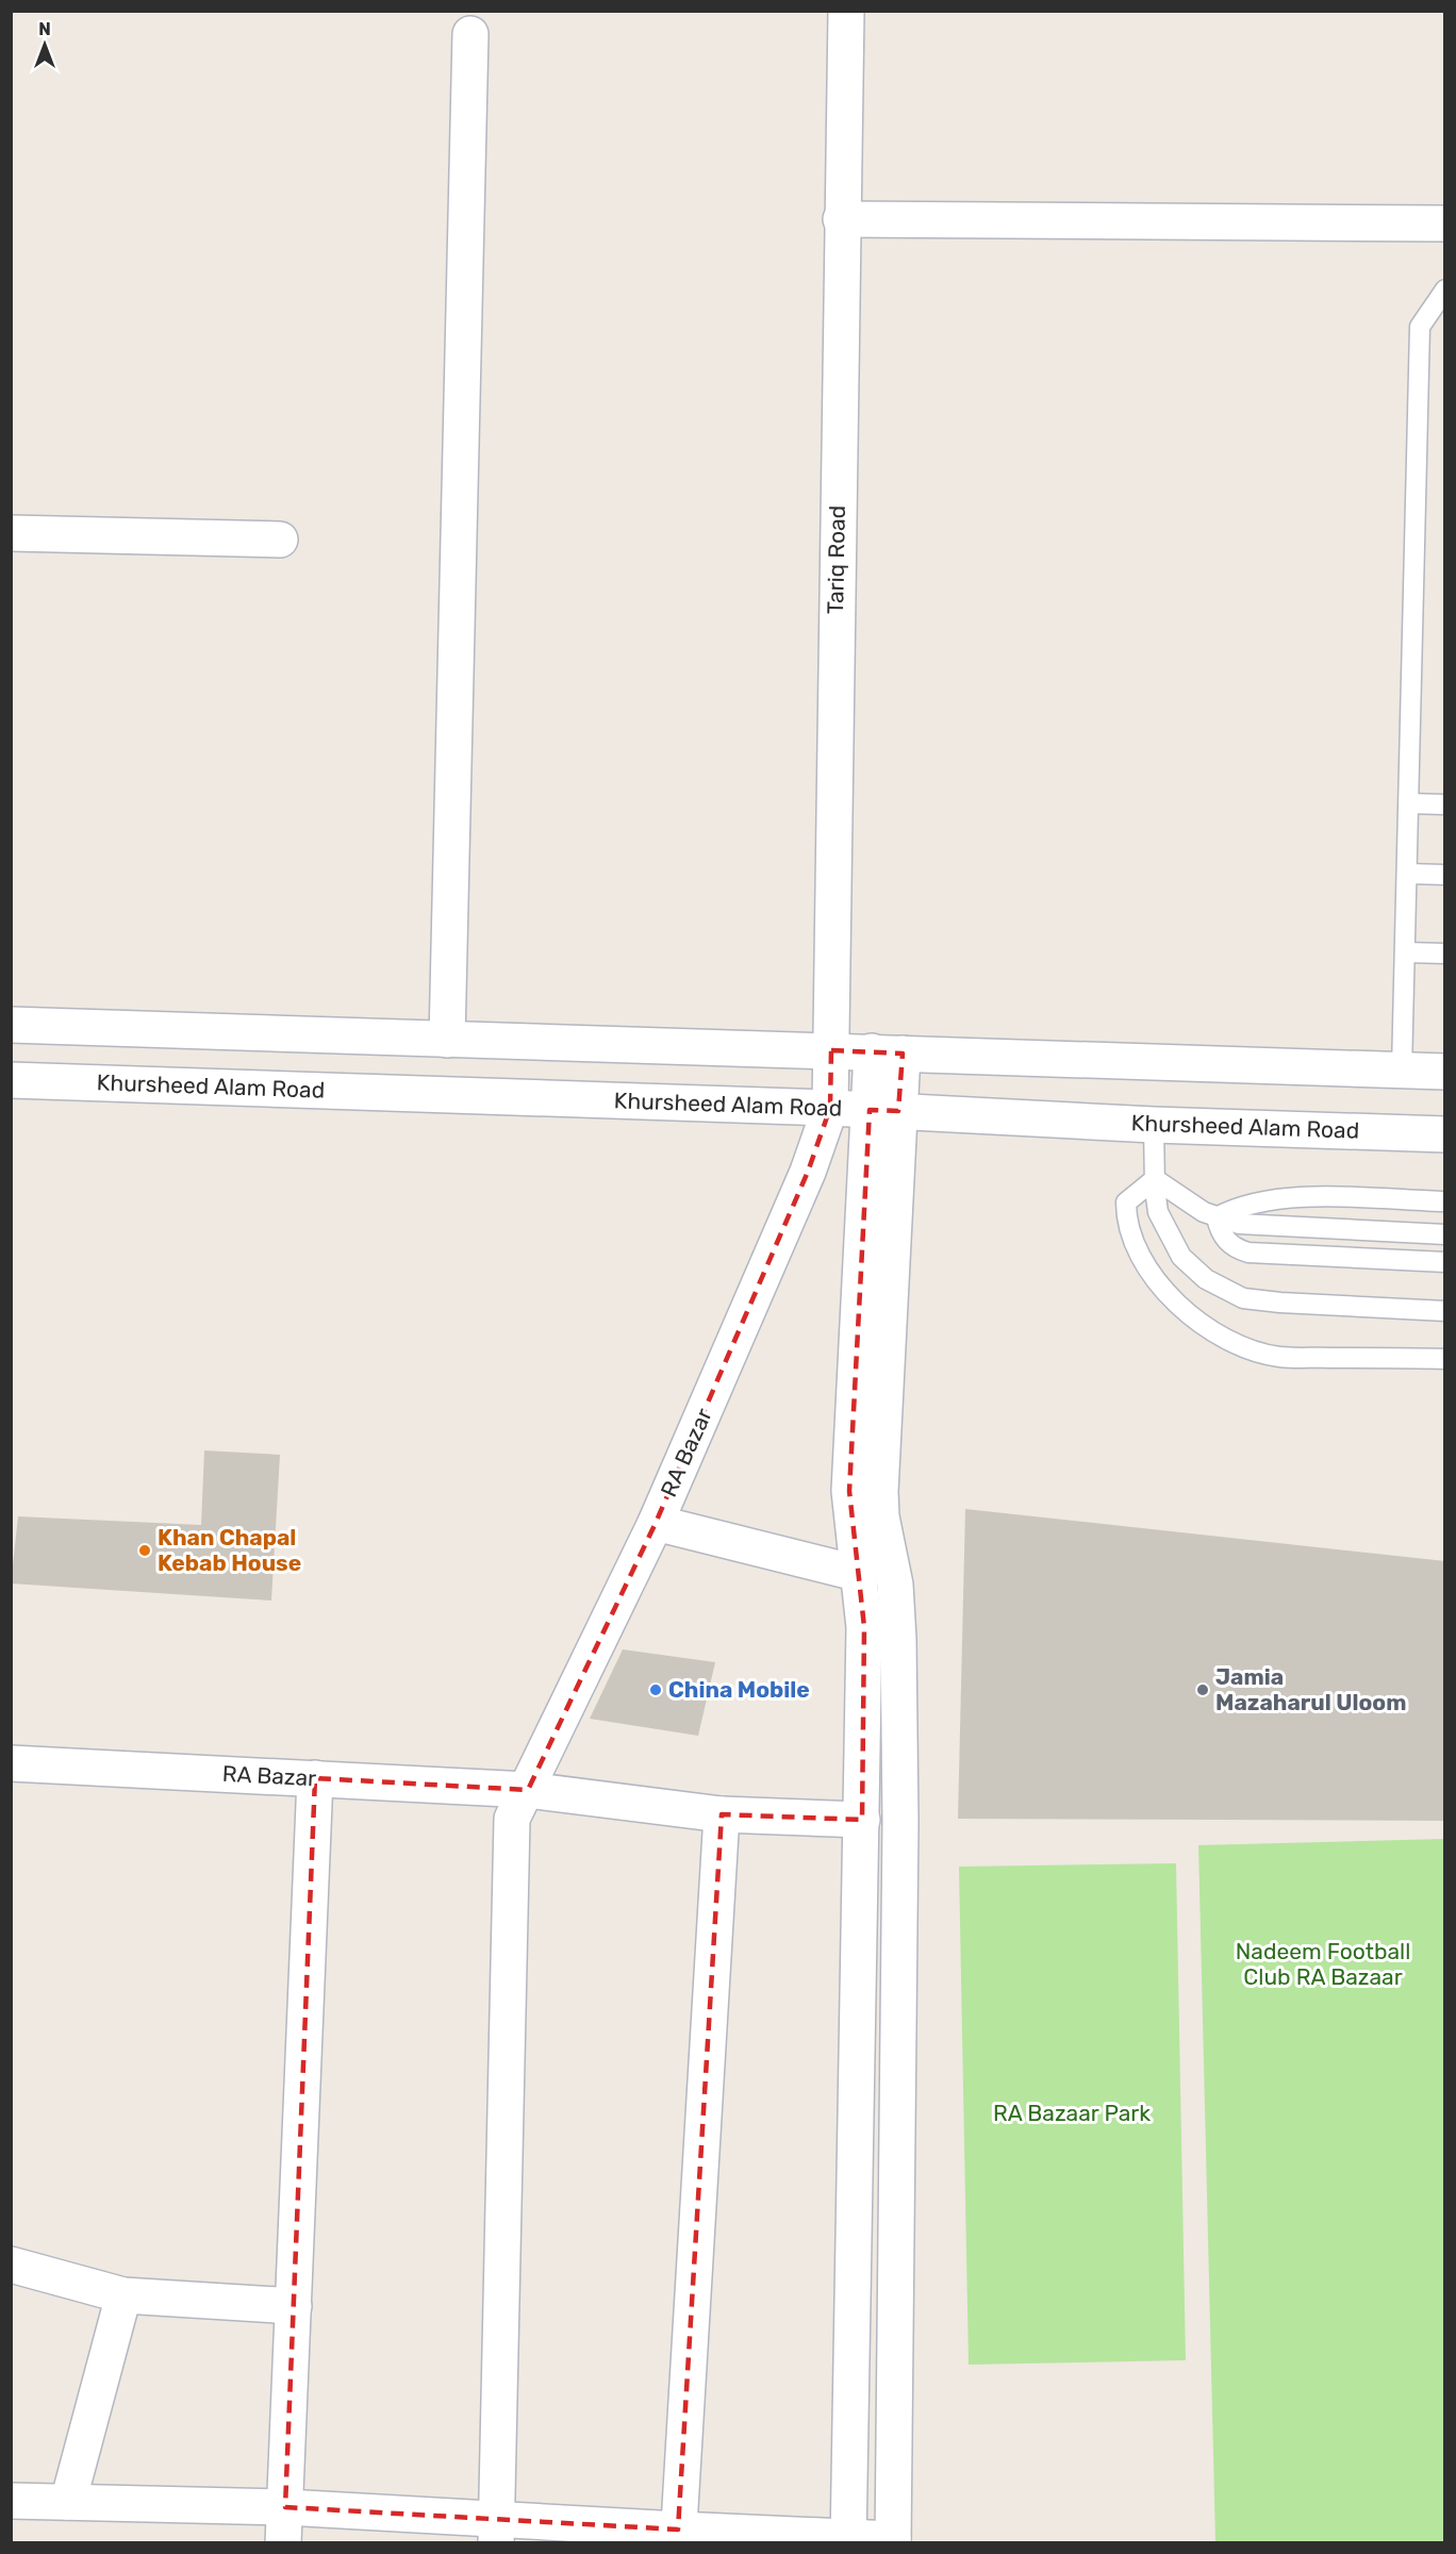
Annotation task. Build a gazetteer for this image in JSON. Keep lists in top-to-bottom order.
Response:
{
  "streets": {
    "street": ["Tariq Road", "Khursheed Alam Road", "RA Bazar"]
  },
  "crossings": [
    ["Tariq Road", "Khursheed Alam Road"],
    ["Tariq Road", "RA Bazar"],
    ["Khursheed Alam Road", "RA Bazar"]
  ],
  "parks": ["Nadeem Football Club RA Bazaar", "RA Bazaar Park"],
  "places": ["Khan Chapal Kebab House", "China Mobile", "Jamia Mazaharul Uloom"],
  "north": "top"
}
